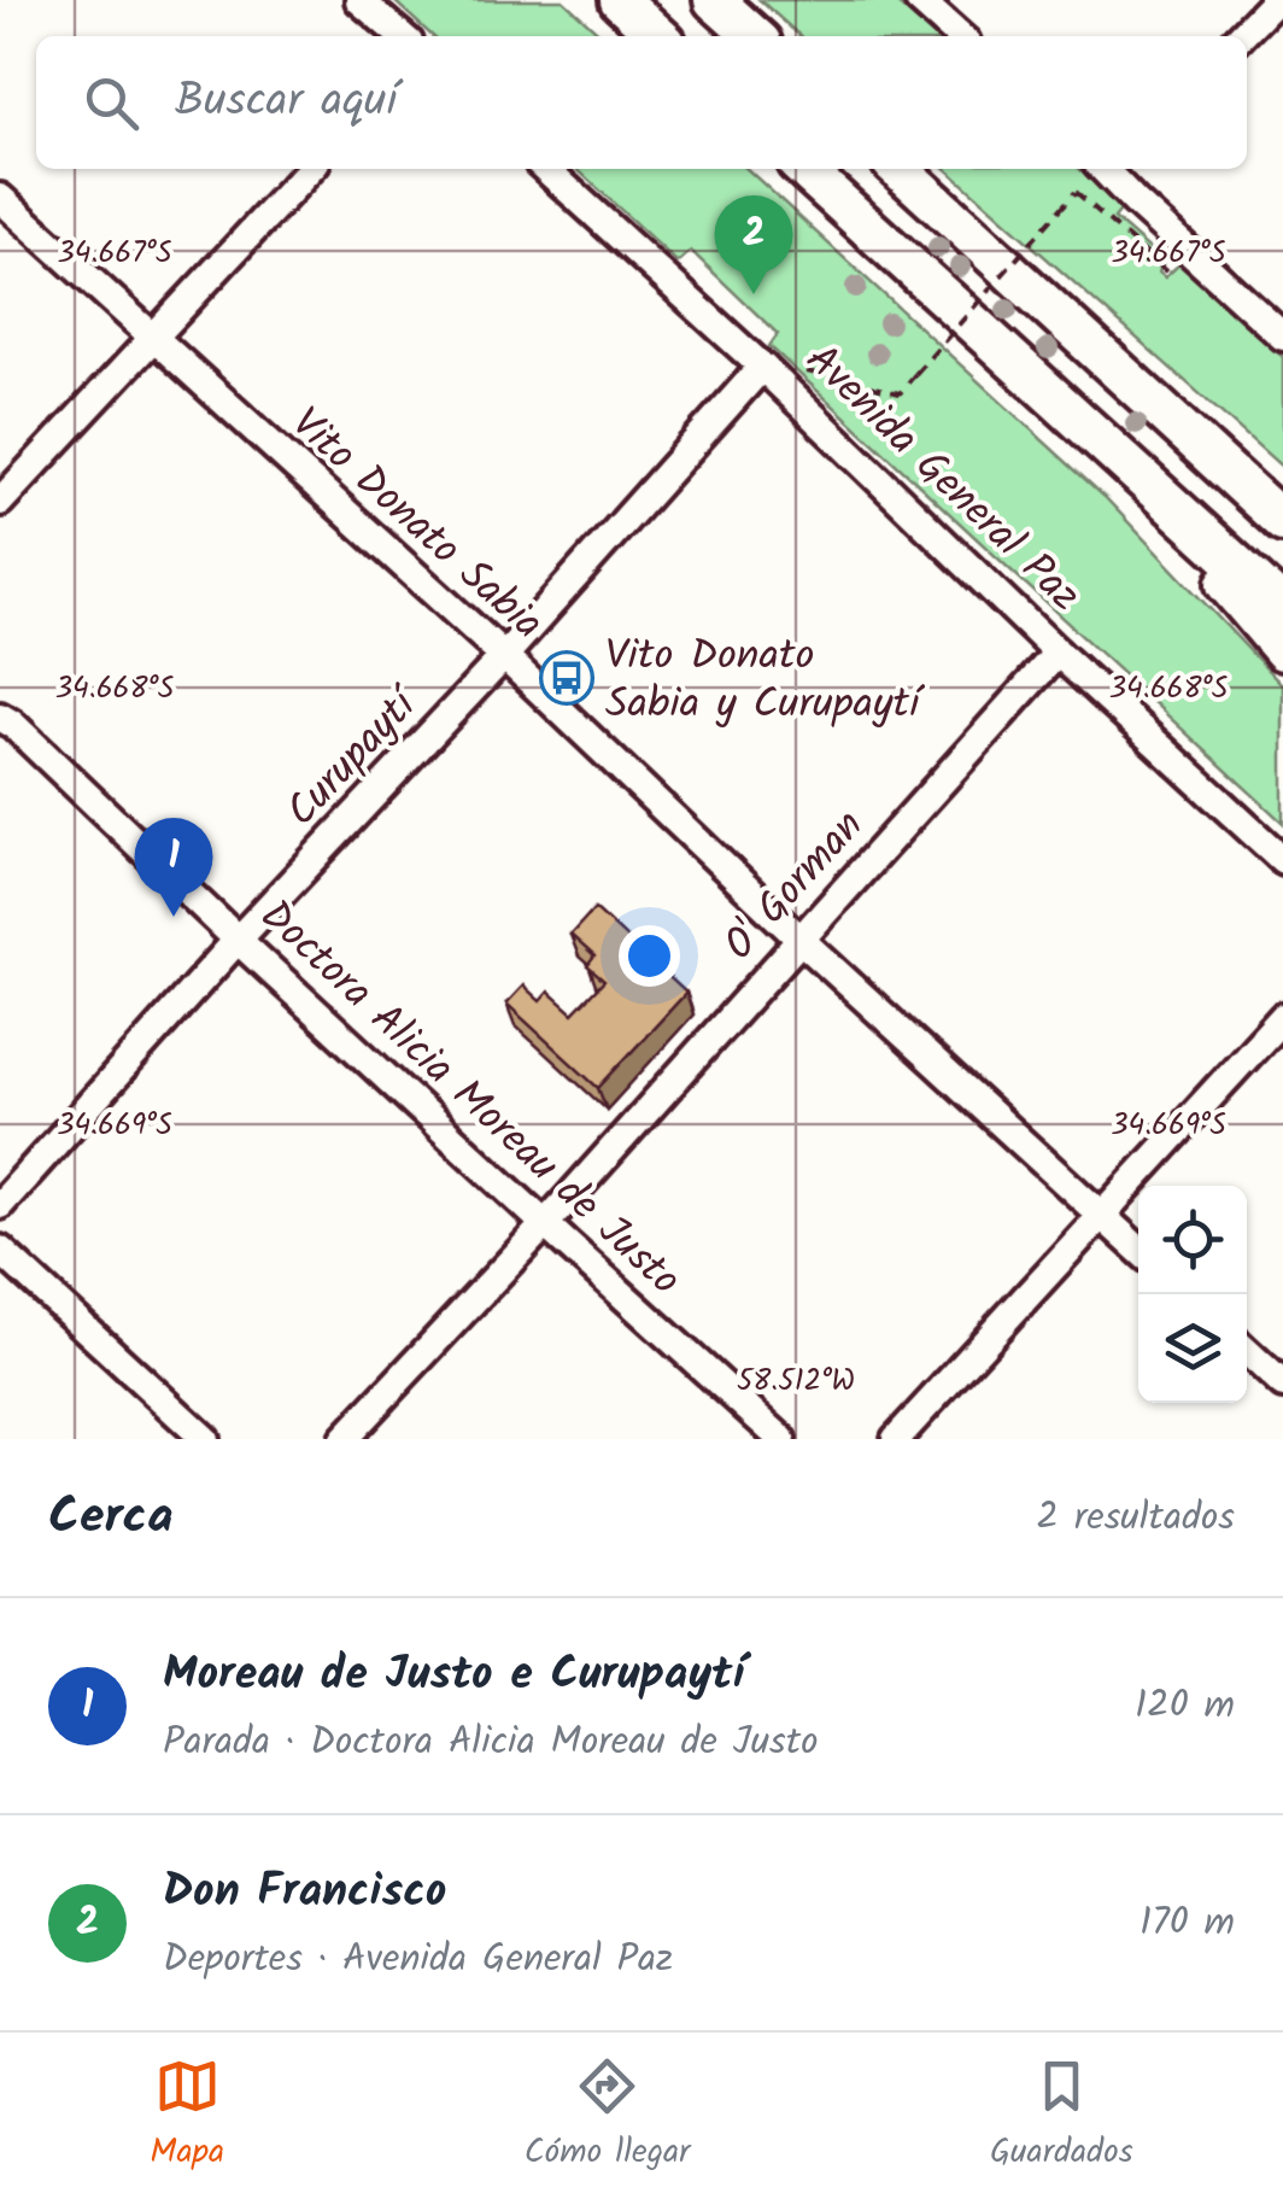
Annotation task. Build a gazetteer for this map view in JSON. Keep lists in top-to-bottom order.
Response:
{
  "streets": {
    "street": [
      "Avenida General Paz",
      "Vito Donato Sabia",
      "Curupaytí",
      "O' Gorman",
      "Doctora Alicia Moreau de Justo"
    ]
  },
  "crossings": [
    ["Avenida General Paz", "Curupaytí"],
    ["Avenida General Paz", "O' Gorman"],
    ["Vito Donato Sabia", "Curupaytí"],
    ["Vito Donato Sabia", "O' Gorman"],
    ["Curupaytí", "Doctora Alicia Moreau de Justo"],
    ["O' Gorman", "Doctora Alicia Moreau de Justo"]
  ],
  "places": {
    "bus stop": ["Vito Donato Sabia y Curupaytí"]
  },
  "page": {
    "search": "Buscar aquí",
    "pins": ["2", "1"],
    "heading": ["Cerca", "2 resultados"],
    "list": [
      {
        "mark": "1",
        "name": "Moreau de Justo e Curupaytí",
        "note": "Parada · Doctora Alicia Moreau de Justo",
        "value": "120 m"
      },
      {
        "mark": "2",
        "name": "Don Francisco",
        "note": "Deportes · Avenida General Paz",
        "value": "170 m"
      }
    ],
    "nav": ["Mapa", "Cómo llegar", "Guardados"]
  },
  "coordinates": [
    "34.667°S",
    "34.668°S",
    "34.669°S",
    "58.512°W"
  ]
}
